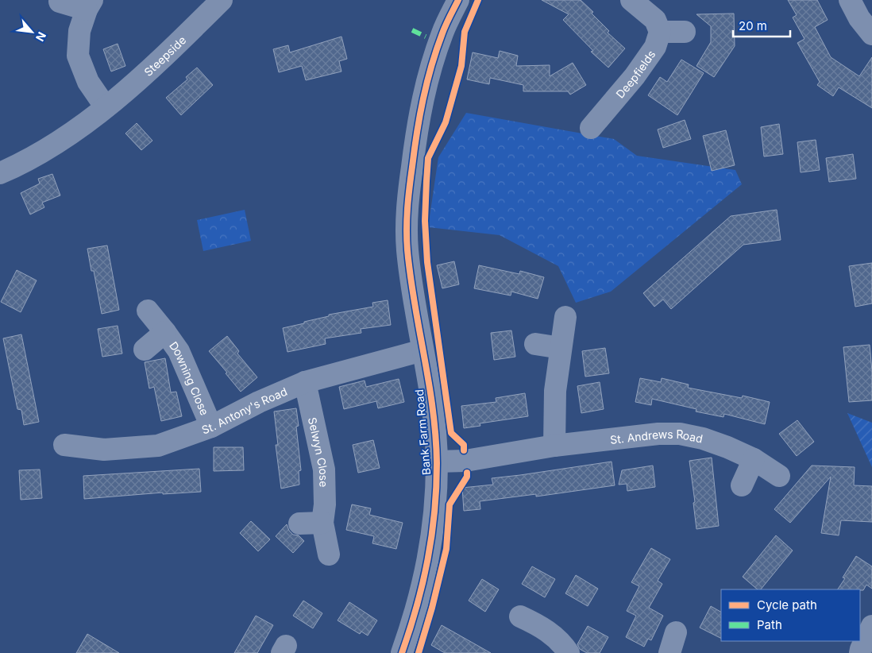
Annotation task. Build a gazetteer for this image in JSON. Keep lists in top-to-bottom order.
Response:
{
  "streets": {
    "street": [
      "Steepside",
      "Deepfields",
      "Downing Close",
      "St. Antony's Road",
      "Bank Farm Road",
      "St. Andrews Road",
      "Selwyn Close"
    ]
  },
  "crossings": [
    ["Downing Close", "St. Antony's Road"],
    ["St. Antony's Road", "Bank Farm Road"],
    ["St. Antony's Road", "Selwyn Close"],
    ["Bank Farm Road", "St. Andrews Road"]
  ],
  "legend": ["Cycle path", "Path"],
  "scale_bar": "20 m",
  "north": "bottom right"
}
